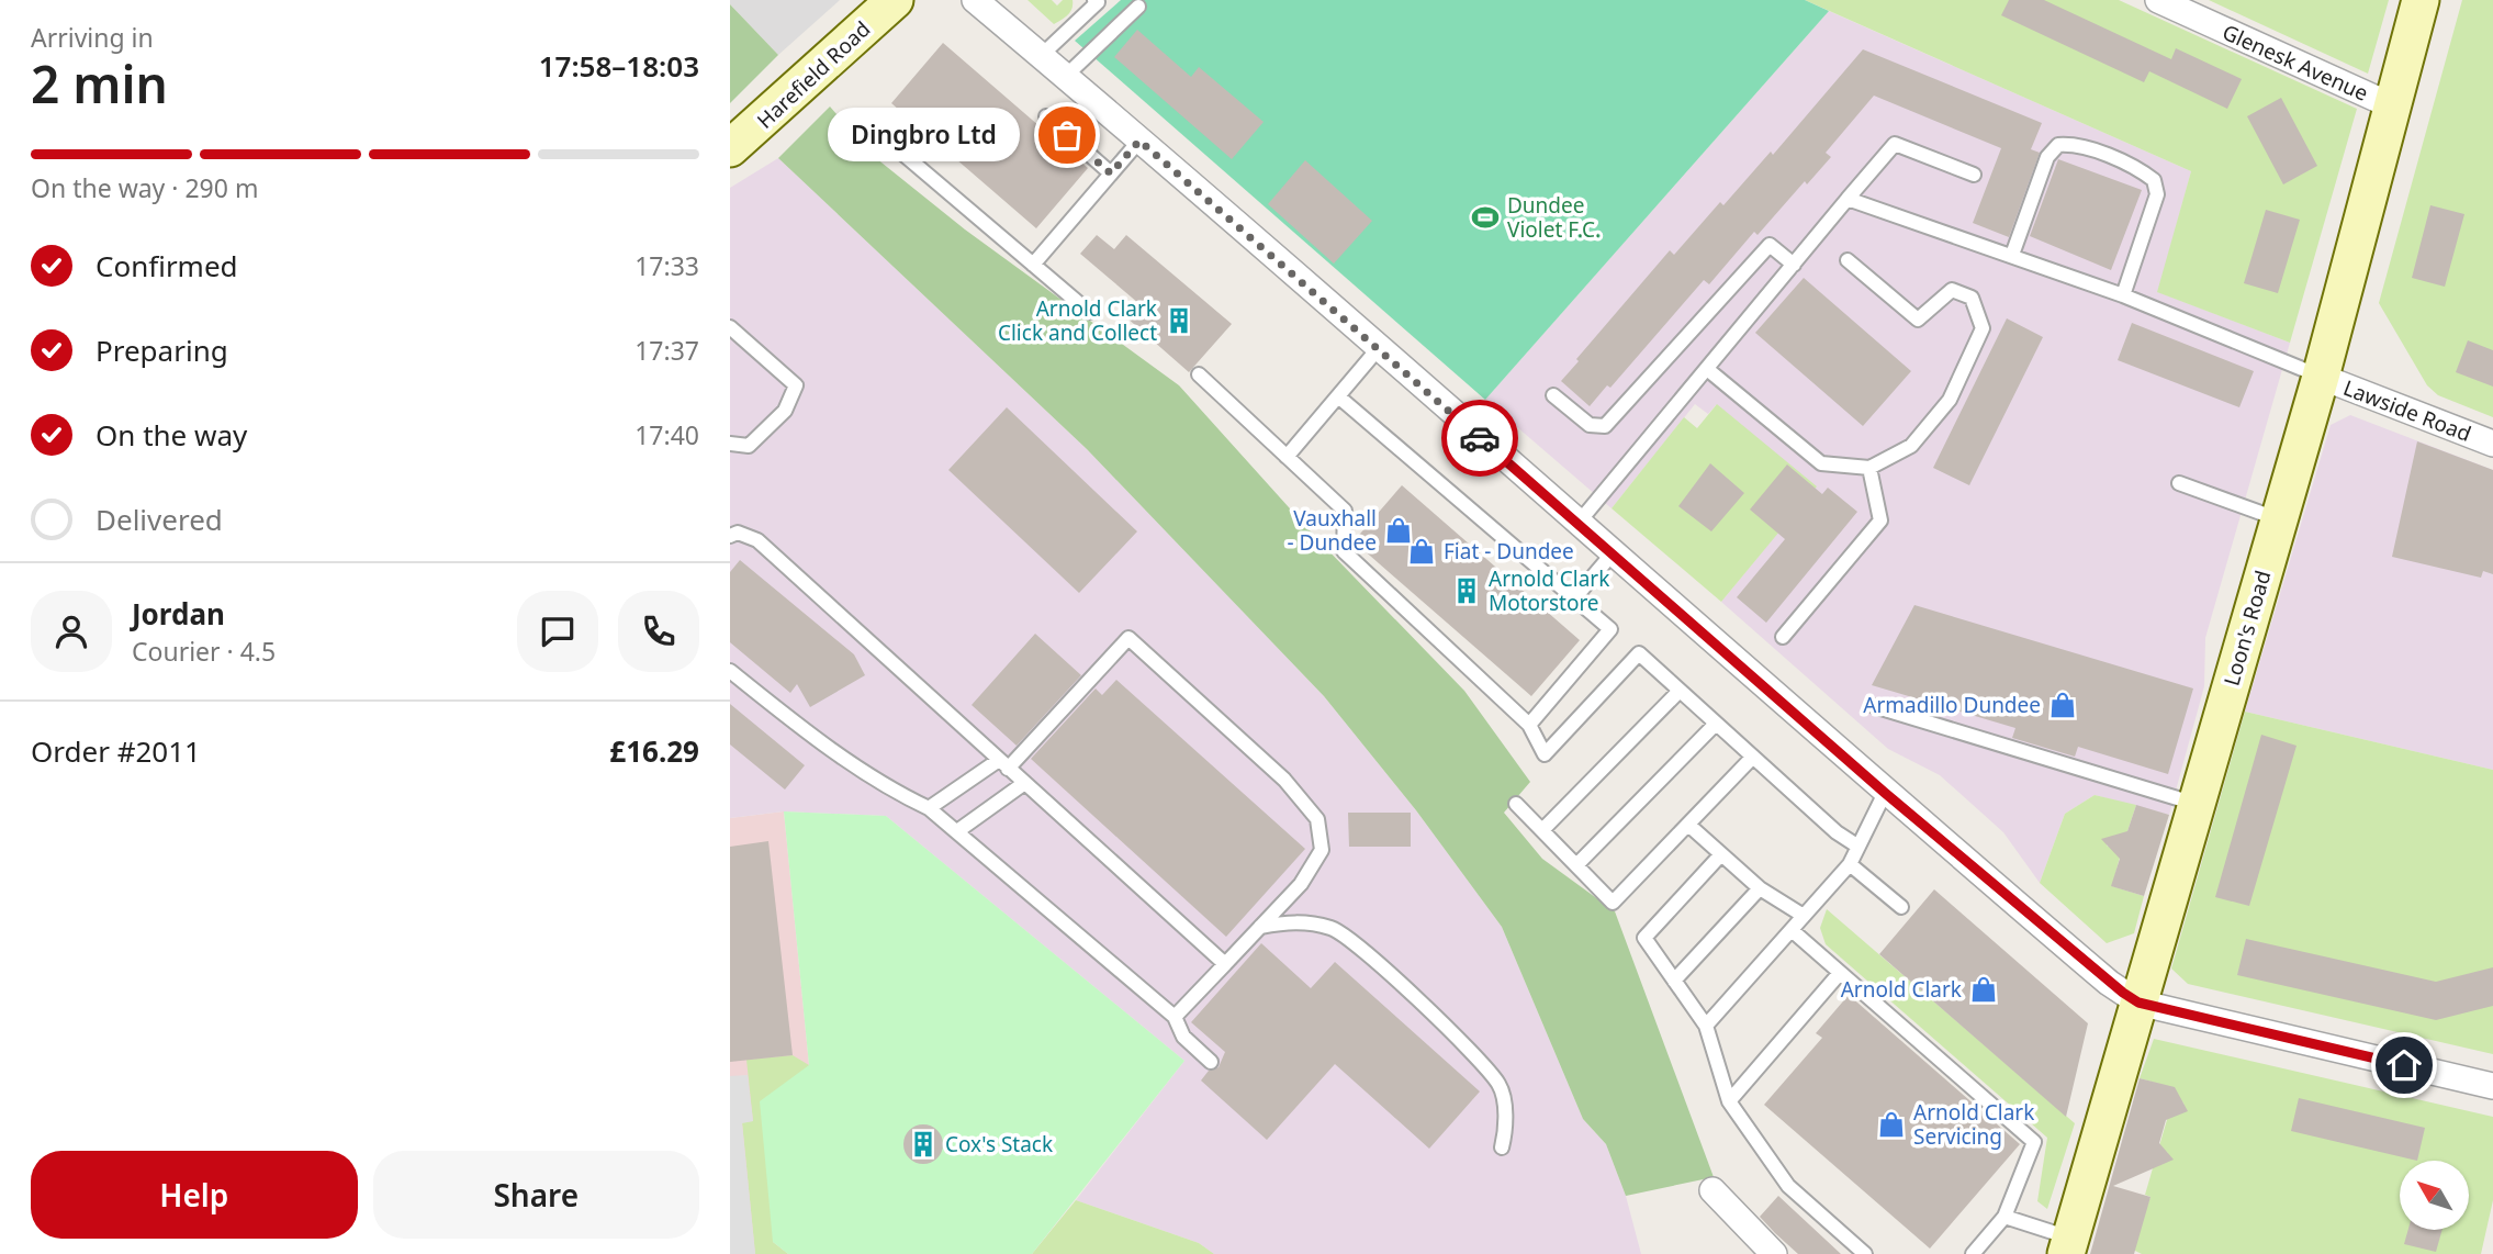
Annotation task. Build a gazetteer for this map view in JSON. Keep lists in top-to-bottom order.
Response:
{
  "streets": {
    "street": [
      "Glenesk Avenue",
      "Harefield Road",
      "Lawside Road",
      "Loon's Road"
    ]
  },
  "crossings": [
    ["Glenesk Avenue", "Loon's Road"],
    ["Lawside Road", "Loon's Road"]
  ],
  "places": {
    "other": ["Dingbro Ltd"],
    "sports": ["Dundee Violet F.C."],
    "building": ["Arnold Clark Click and Collect", "Arnold Clark Motorstore", "Cox's Stack"],
    "shop": [
      "Vauxhall - Dundee",
      "Fiat - Dundee",
      "Armadillo Dundee",
      "Arnold Clark",
      "Arnold Clark Servicing"
    ]
  },
  "north": "top left",
  "page": {
    "heading": ["2 min", "Arriving in", "17:58–18:03"],
    "panel": [
      "Jordan",
      "Courier · 4.5",
      "Order #2011",
      "£16.29"
    ],
    "bubble": "Dingbro Ltd",
    "bar": "On the way · 290 m",
    "list": [
      ["Confirmed", "17:33"],
      ["Preparing", "17:37"],
      ["On the way", "17:40"],
      "Delivered"
    ],
    "buttons": ["Help", "Share"]
  }
}
